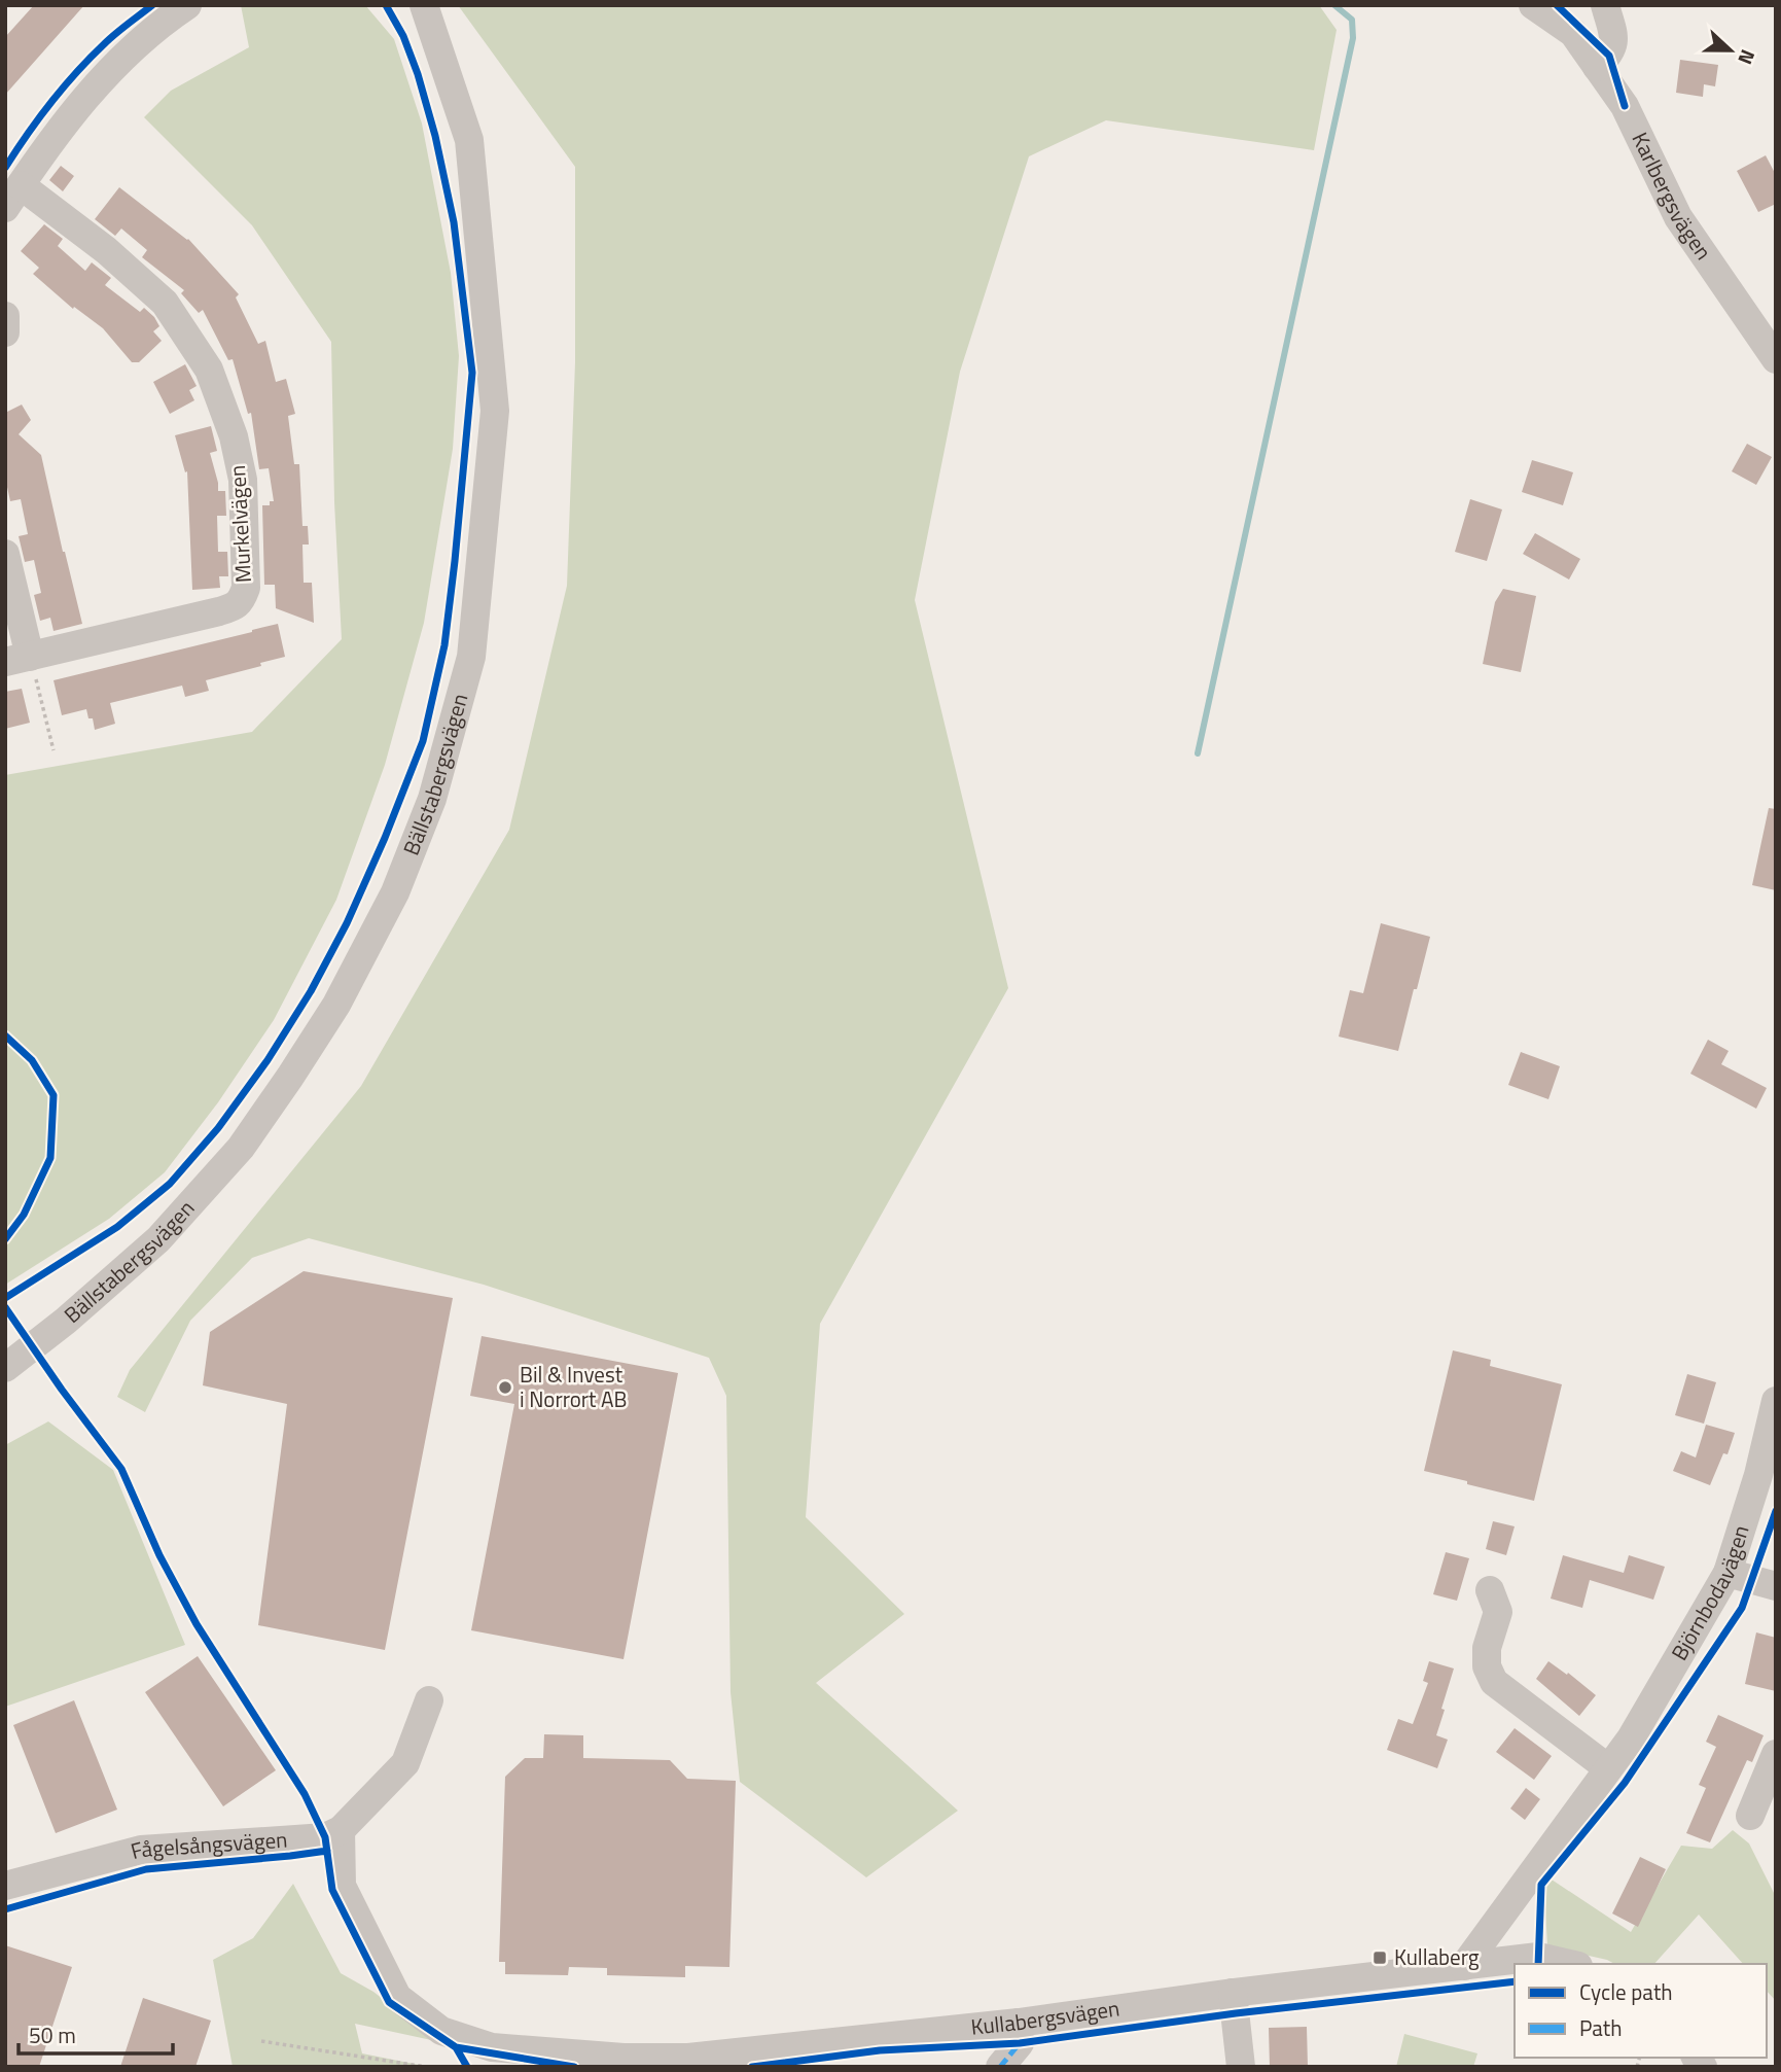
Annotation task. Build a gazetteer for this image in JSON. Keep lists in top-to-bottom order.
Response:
{
  "streets": {
    "street": [
      "Karlbergsvägen",
      "Murkelvägen",
      "Bällstabergsvägen",
      "Björnbodavägen",
      "Fågelsångsvägen",
      "Kullabergsvägen"
    ]
  },
  "crossings": [
    ["Björnbodavägen", "Kullabergsvägen"],
    ["Fågelsångsvägen", "Kullabergsvägen"]
  ],
  "places": {
    "other": ["Bil & Invest i Norrort AB"],
    "transit": ["Kullaberg"]
  },
  "legend": ["Cycle path", "Path"],
  "scale_bar": "50 m",
  "north": "right"
}
